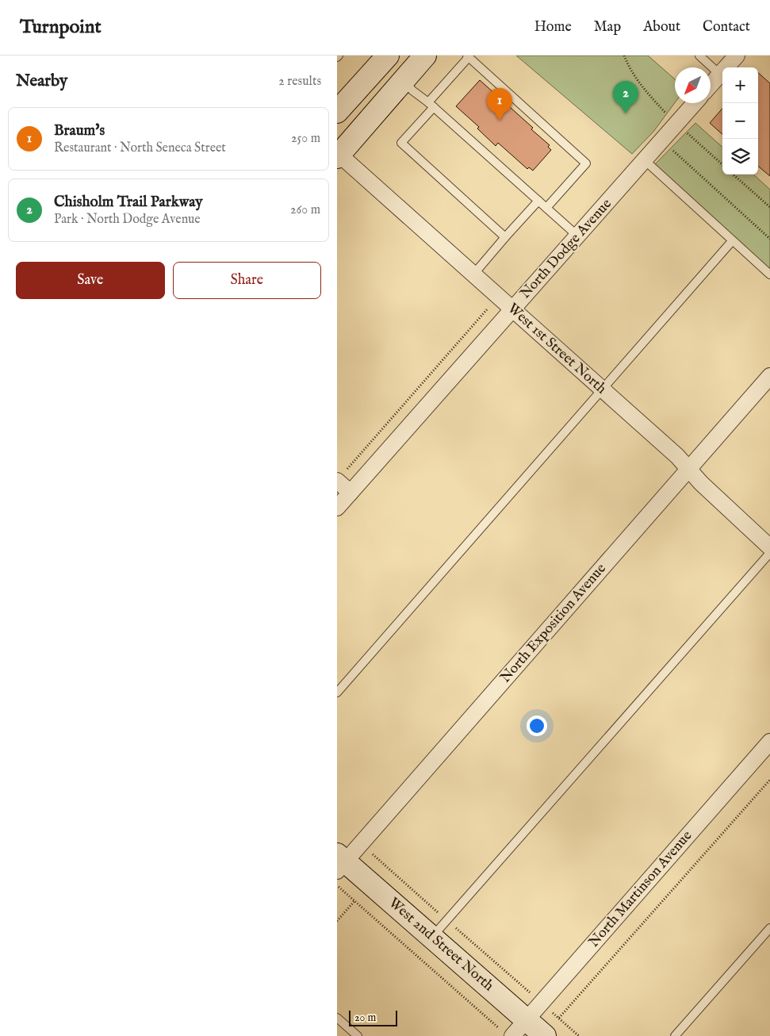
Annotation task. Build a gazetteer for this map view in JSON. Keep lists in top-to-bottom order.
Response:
{
  "streets": {
    "street": [
      "North Dodge Avenue",
      "West 1st Street North",
      "North Exposition Avenue",
      "North Martinson Avenue",
      "West 2nd Street North"
    ]
  },
  "crossings": [
    ["North Dodge Avenue", "West 1st Street North"],
    ["West 1st Street North", "North Exposition Avenue"],
    ["North Exposition Avenue", "West 2nd Street North"],
    ["North Martinson Avenue", "West 2nd Street North"]
  ],
  "scale_bar": "20 m",
  "north": "bottom left",
  "page": {
    "header": "Turnpoint",
    "nav": [
      "Home",
      "Map",
      "About",
      "Contact"
    ],
    "heading": ["Nearby", "2 results"],
    "map_buttons": ["+", "−"],
    "pins": ["2", "1"],
    "list": [
      {
        "mark": "1",
        "name": "Braum's",
        "note": "Restaurant · North Seneca Street",
        "value": "250 m"
      },
      {
        "mark": "2",
        "name": "Chisholm Trail Parkway",
        "note": "Park · North Dodge Avenue",
        "value": "260 m"
      }
    ],
    "buttons": ["Save", "Share"],
    "scale": "20 m"
  }
}
